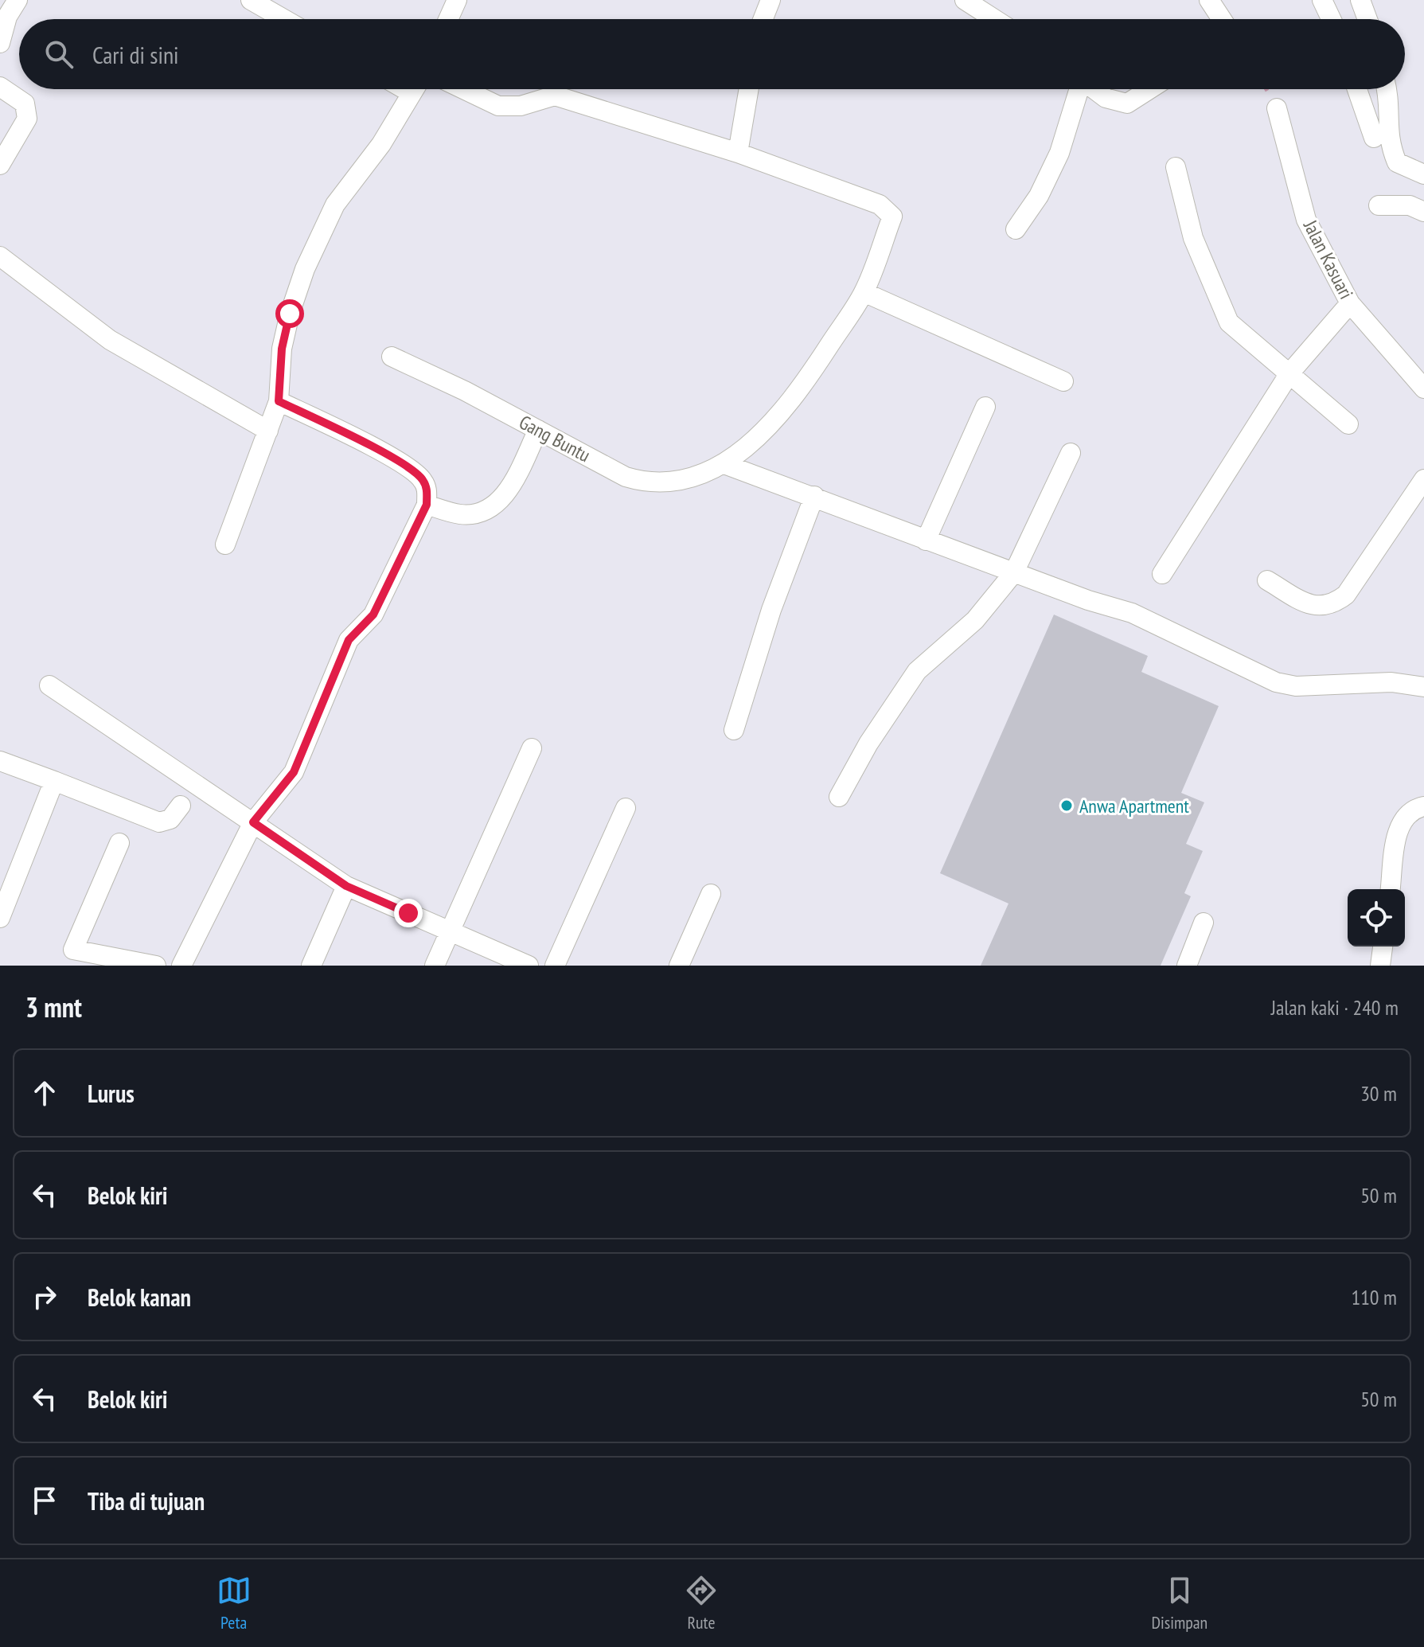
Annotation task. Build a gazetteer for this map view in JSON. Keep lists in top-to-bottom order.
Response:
{
  "streets": {
    "street": ["Jalan Kasuari", "Gang Buntu"]
  },
  "places": ["Anwa Apartment"],
  "page": {
    "search": "Cari di sini",
    "heading": ["3 mnt", "Jalan kaki · 240 m"],
    "list": [
      ["Lurus", "30 m"],
      ["Belok kiri", "50 m"],
      ["Belok kanan", "110 m"],
      ["Belok kiri", "50 m"],
      "Tiba di tujuan"
    ],
    "nav": ["Peta", "Rute", "Disimpan"]
  }
}
